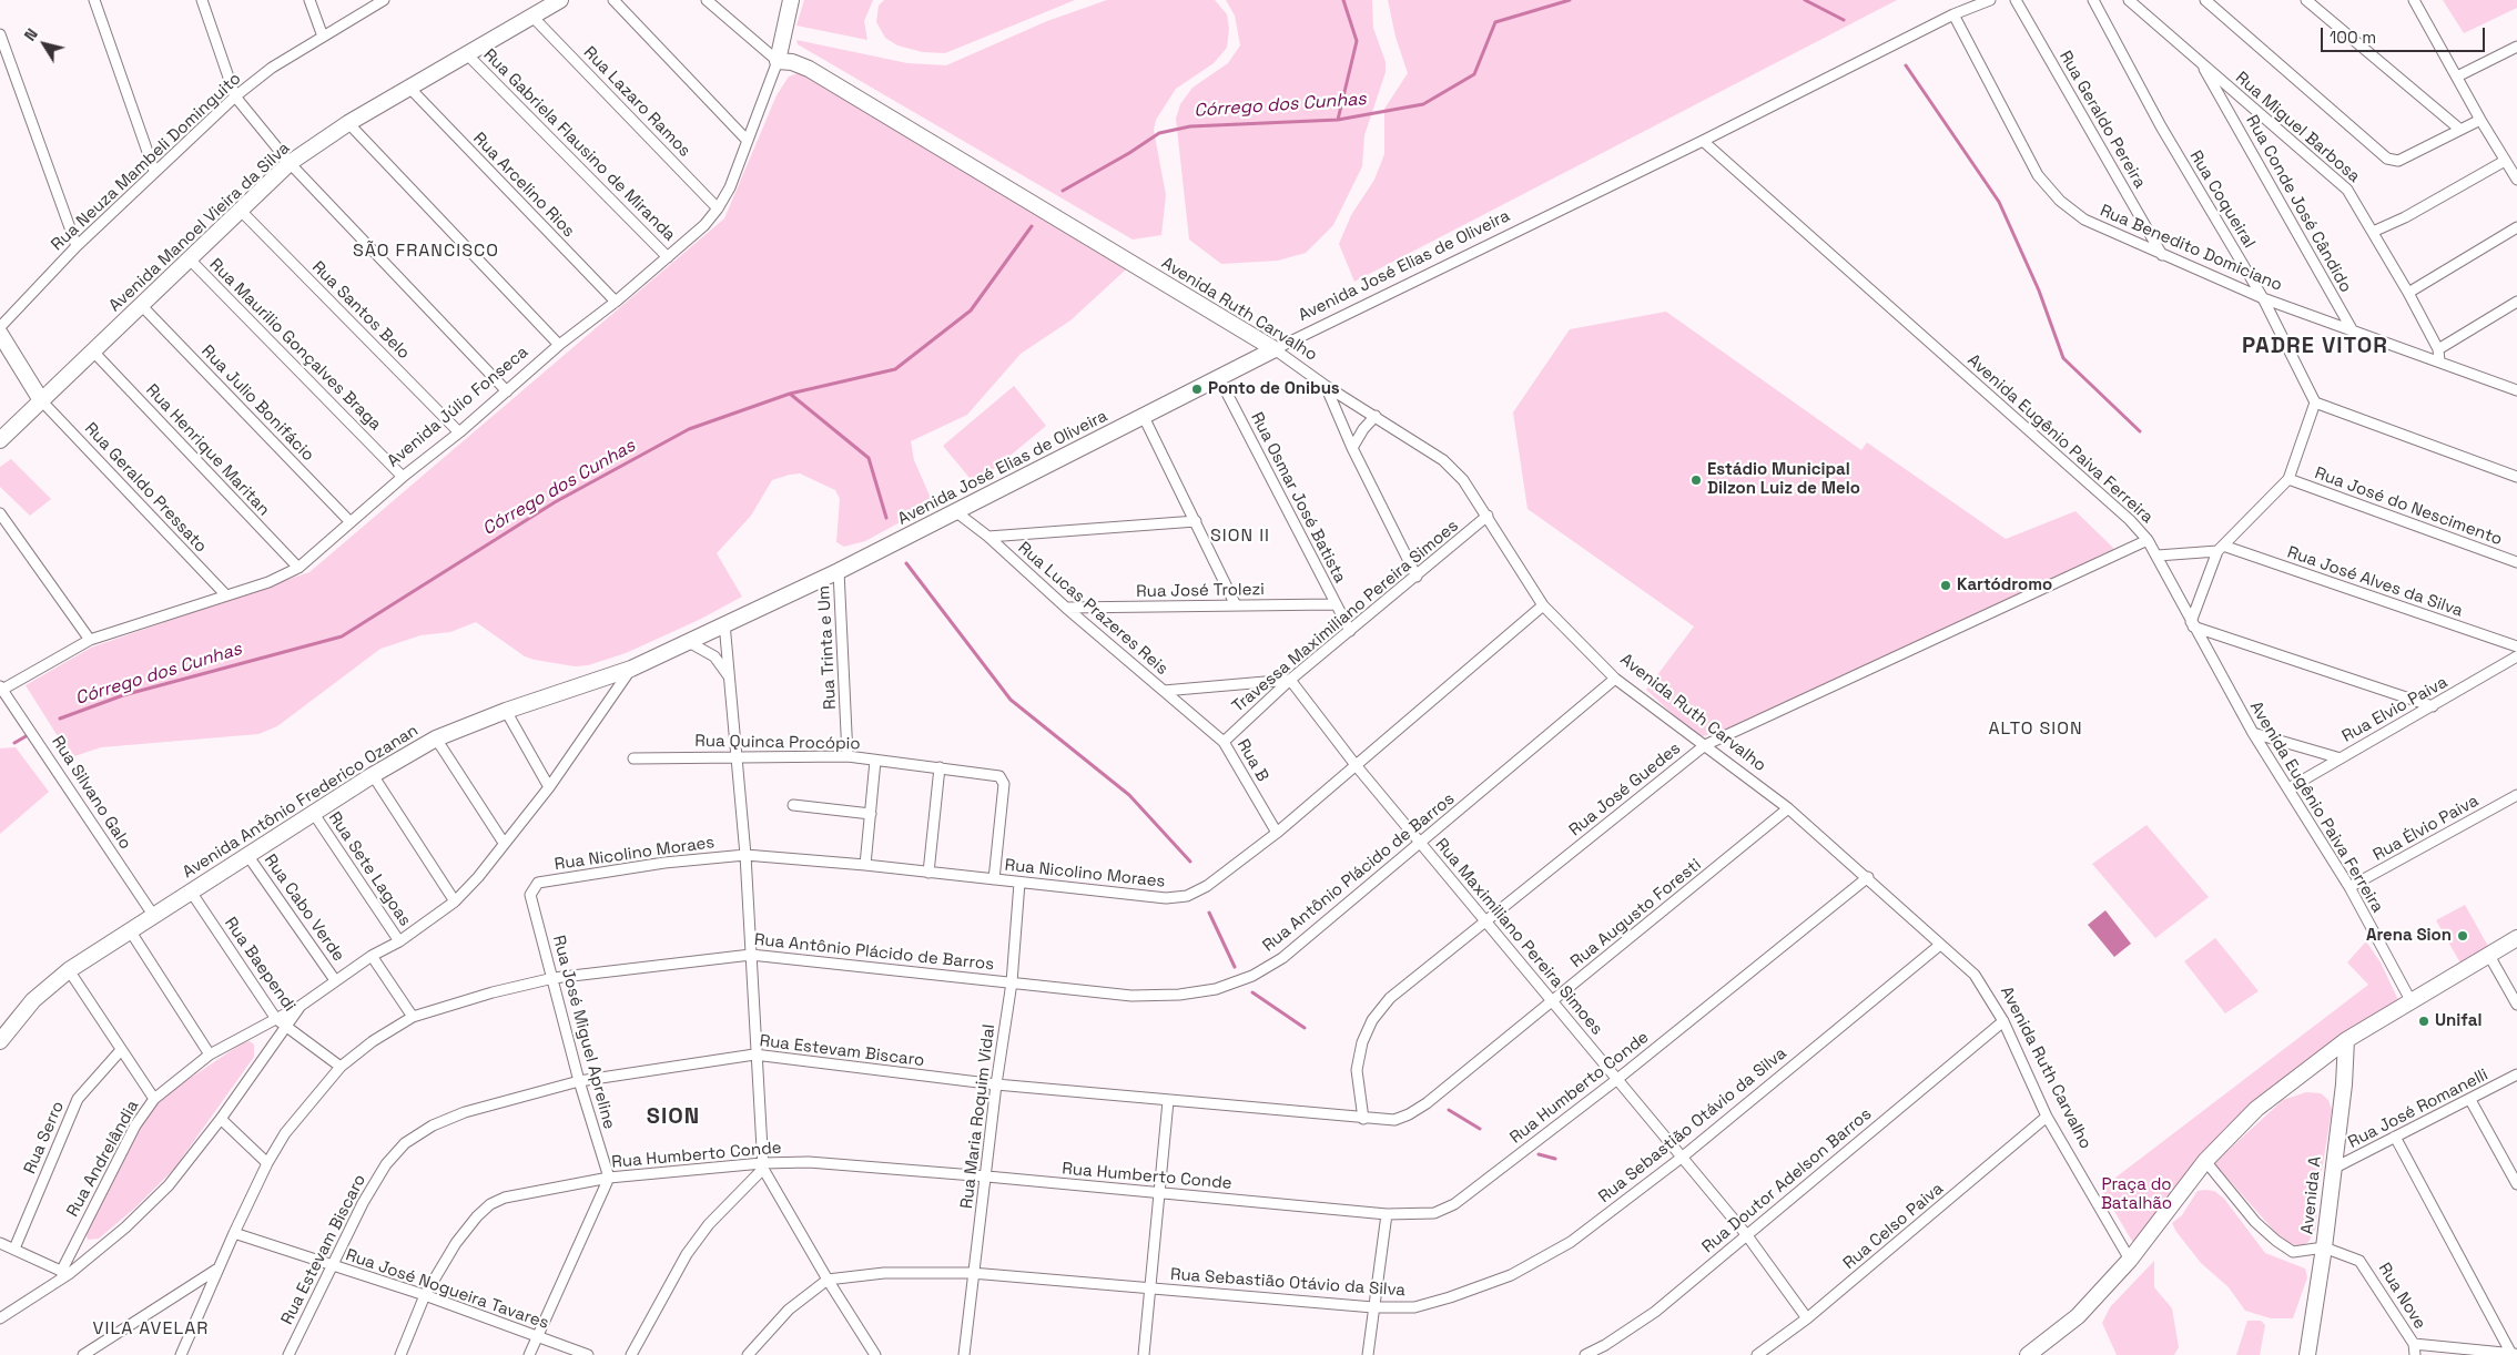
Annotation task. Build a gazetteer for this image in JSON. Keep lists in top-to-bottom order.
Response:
{
  "streets": {
    "street": [
      "Rua Lazaro Ramos",
      "Rua Geraldo Pereira",
      "Rua Miguel Barbosa",
      "Rua Gabriela Flausino de Miranda",
      "Rua Neuza Mambeli Dominguito",
      "Rua Arcelino Rios",
      "Rua Coqueiral",
      "Rua Conde José Cândido",
      "Avenida Manoel Vieira da Silva",
      "Rua Benedito Domiciano",
      "Avenida José Elias de Oliveira",
      "Avenida Ruth Carvalho",
      "Rua Santos Belo",
      "Rua Maurilio Gonçalves Braga",
      "Rua Julio Bonifácio",
      "Avenida Júlio Fonseca",
      "Avenida Eugênio Paiva Ferreira",
      "Rua Henrique Maritan",
      "Rua Geraldo Pressato",
      "Rua Osmar José Batista",
      "Rua José do Nescimento",
      "Rua José Alves da Silva",
      "Rua José Trolezi",
      "Rua Lucas Prazeres Reis",
      "Travessa Maximiliano Pereira Simoes",
      "Rua Trinta e Um",
      "Rua Elvio Paiva",
      "Rua Quinca Procópio",
      "Rua B",
      "Rua José Guedes",
      "Rua Silvano Galo",
      "Avenida Antônio Frederico Ozanan",
      "Rua Élvio Paiva",
      "Rua Nicolino Moraes",
      "Rua Sete Lagoas",
      "Rua Antônio Plácido de Barros",
      "Rua Cabo Verde",
      "Rua Augusto Foresti",
      "Rua Maximiliano Pereira Simoes",
      "Rua Baependi",
      "Rua José Miguel Apreline",
      "Rua Estevam Biscaro",
      "Rua Humberto Conde",
      "Rua José Romanelli",
      "Rua Maria Roquim Vidal",
      "Rua Sebastião Otávio da Silva",
      "Rua Serro",
      "Rua Andrelândia",
      "Rua Doutor Adelson Barros",
      "Avenida A",
      "Rua Celso Paiva",
      "Rua José Nogueira Tavares",
      "Rua Nove"
    ]
  },
  "crossings": [
    ["Rua Lazaro Ramos", "Avenida Manoel Vieira da Silva"],
    ["Rua Lazaro Ramos", "Avenida Júlio Fonseca"],
    ["Rua Geraldo Pereira", "Rua Benedito Domiciano"],
    ["Rua Miguel Barbosa", "Rua Conde José Cândido"],
    ["Rua Gabriela Flausino de Miranda", "Avenida Manoel Vieira da Silva"],
    ["Rua Gabriela Flausino de Miranda", "Avenida Júlio Fonseca"],
    ["Rua Arcelino Rios", "Avenida Manoel Vieira da Silva"],
    ["Rua Arcelino Rios", "Avenida Júlio Fonseca"],
    ["Rua Coqueiral", "Rua Benedito Domiciano"],
    ["Rua Conde José Cândido", "Rua Benedito Domiciano"],
    ["Avenida Manoel Vieira da Silva", "Rua Santos Belo"],
    ["Avenida Manoel Vieira da Silva", "Rua Maurilio Gonçalves Braga"],
    ["Avenida Manoel Vieira da Silva", "Rua Julio Bonifácio"],
    ["Avenida Manoel Vieira da Silva", "Rua Henrique Maritan"],
    ["Avenida Manoel Vieira da Silva", "Rua Geraldo Pressato"],
    ["Rua Benedito Domiciano", "Avenida José Elias de Oliveira"],
    ["Avenida José Elias de Oliveira", "Avenida Ruth Carvalho"],
    ["Avenida José Elias de Oliveira", "Avenida Eugênio Paiva Ferreira"],
    ["Avenida José Elias de Oliveira", "Rua Osmar José Batista"],
    ["Avenida José Elias de Oliveira", "Rua Lucas Prazeres Reis"],
    ["Avenida José Elias de Oliveira", "Rua Trinta e Um"],
    ["Avenida José Elias de Oliveira", "Avenida Antônio Frederico Ozanan"],
    ["Avenida Ruth Carvalho", "Avenida Júlio Fonseca"],
    ["Avenida Ruth Carvalho", "Travessa Maximiliano Pereira Simoes"],
    ["Avenida Ruth Carvalho", "Rua José Guedes"],
    ["Avenida Ruth Carvalho", "Rua Nicolino Moraes"],
    ["Avenida Ruth Carvalho", "Rua Antônio Plácido de Barros"],
    ["Avenida Ruth Carvalho", "Rua Augusto Foresti"],
    ["Avenida Ruth Carvalho", "Rua Humberto Conde"],
    ["Avenida Ruth Carvalho", "Rua Sebastião Otávio da Silva"],
    ["Avenida Ruth Carvalho", "Rua Doutor Adelson Barros"],
    ["Avenida Ruth Carvalho", "Rua Celso Paiva"],
    ["Rua Santos Belo", "Avenida Júlio Fonseca"],
    ["Rua Maurilio Gonçalves Braga", "Avenida Júlio Fonseca"],
    ["Rua Julio Bonifácio", "Avenida Júlio Fonseca"],
    ["Avenida Júlio Fonseca", "Rua Henrique Maritan"],
    ["Avenida Júlio Fonseca", "Rua Geraldo Pressato"],
    ["Avenida Júlio Fonseca", "Rua Silvano Galo"],
    ["Avenida Eugênio Paiva Ferreira", "Rua Elvio Paiva"],
    ["Avenida Eugênio Paiva Ferreira", "Rua José Guedes"],
    ["Avenida Eugênio Paiva Ferreira", "Rua Élvio Paiva"],
    ["Rua Osmar José Batista", "Rua José Trolezi"],
    ["Rua Osmar José Batista", "Travessa Maximiliano Pereira Simoes"],
    ["Rua José Trolezi", "Rua Lucas Prazeres Reis"],
    ["Rua Lucas Prazeres Reis", "Travessa Maximiliano Pereira Simoes"],
    ["Rua Lucas Prazeres Reis", "Rua B"],
    ["Rua Lucas Prazeres Reis", "Rua Maximiliano Pereira Simoes"],
    ["Travessa Maximiliano Pereira Simoes", "Rua B"],
    ["Travessa Maximiliano Pereira Simoes", "Rua Maximiliano Pereira Simoes"],
    ["Rua Trinta e Um", "Rua Quinca Procópio"],
    ["Rua Trinta e Um", "Avenida Antônio Frederico Ozanan"],
    ["Rua Quinca Procópio", "Rua Nicolino Moraes"],
    ["Rua B", "Rua Nicolino Moraes"],
    ["Rua José Guedes", "Rua Augusto Foresti"],
    ["Rua José Guedes", "Rua Maximiliano Pereira Simoes"],
    ["Rua José Guedes", "Rua Estevam Biscaro"],
    ["Rua Silvano Galo", "Avenida Antônio Frederico Ozanan"],
    ["Avenida Antônio Frederico Ozanan", "Rua Sete Lagoas"],
    ["Avenida Antônio Frederico Ozanan", "Rua Cabo Verde"],
    ["Avenida Antônio Frederico Ozanan", "Rua Baependi"],
    ["Rua Nicolino Moraes", "Rua Maximiliano Pereira Simoes"],
    ["Rua Nicolino Moraes", "Rua José Miguel Apreline"],
    ["Rua Nicolino Moraes", "Rua Maria Roquim Vidal"],
    ["Rua Antônio Plácido de Barros", "Rua Maximiliano Pereira Simoes"],
    ["Rua Antônio Plácido de Barros", "Rua Baependi"],
    ["Rua Antônio Plácido de Barros", "Rua José Miguel Apreline"],
    ["Rua Antônio Plácido de Barros", "Rua Maria Roquim Vidal"],
    ["Rua Antônio Plácido de Barros", "Rua José Nogueira Tavares"],
    ["Rua Augusto Foresti", "Rua Maximiliano Pereira Simoes"],
    ["Rua Augusto Foresti", "Rua Estevam Biscaro"],
    ["Rua Maximiliano Pereira Simoes", "Rua Humberto Conde"],
    ["Rua Maximiliano Pereira Simoes", "Rua Sebastião Otávio da Silva"],
    ["Rua Maximiliano Pereira Simoes", "Rua Doutor Adelson Barros"],
    ["Rua Maximiliano Pereira Simoes", "Rua Celso Paiva"],
    ["Rua Baependi", "Rua Andrelândia"],
    ["Rua José Miguel Apreline", "Rua Estevam Biscaro"],
    ["Rua José Miguel Apreline", "Rua Humberto Conde"],
    ["Rua Estevam Biscaro", "Rua Maria Roquim Vidal"],
    ["Rua Estevam Biscaro", "Rua José Nogueira Tavares"],
    ["Rua Humberto Conde", "Rua Maria Roquim Vidal"],
    ["Rua Humberto Conde", "Rua José Nogueira Tavares"],
    ["Rua José Romanelli", "Avenida A"],
    ["Rua Maria Roquim Vidal", "Rua Sebastião Otávio da Silva"],
    ["Avenida A", "Rua Nove"]
  ],
  "districts": [
    "SÃO FRANCISCO",
    "PADRE VITOR",
    "SION II",
    "ALTO SION",
    "SION",
    "VILA AVELAR"
  ],
  "water": ["Córrego dos Cunhas"],
  "parks": ["Praça do Batalhão"],
  "places": [
    "Ponto de Onibus",
    "Estádio Municipal Dilzon Luiz de Melo",
    "Kartódromo",
    "Arena Sion",
    "Unifal"
  ],
  "scale_bar": "100 m",
  "north": "top left"
}
